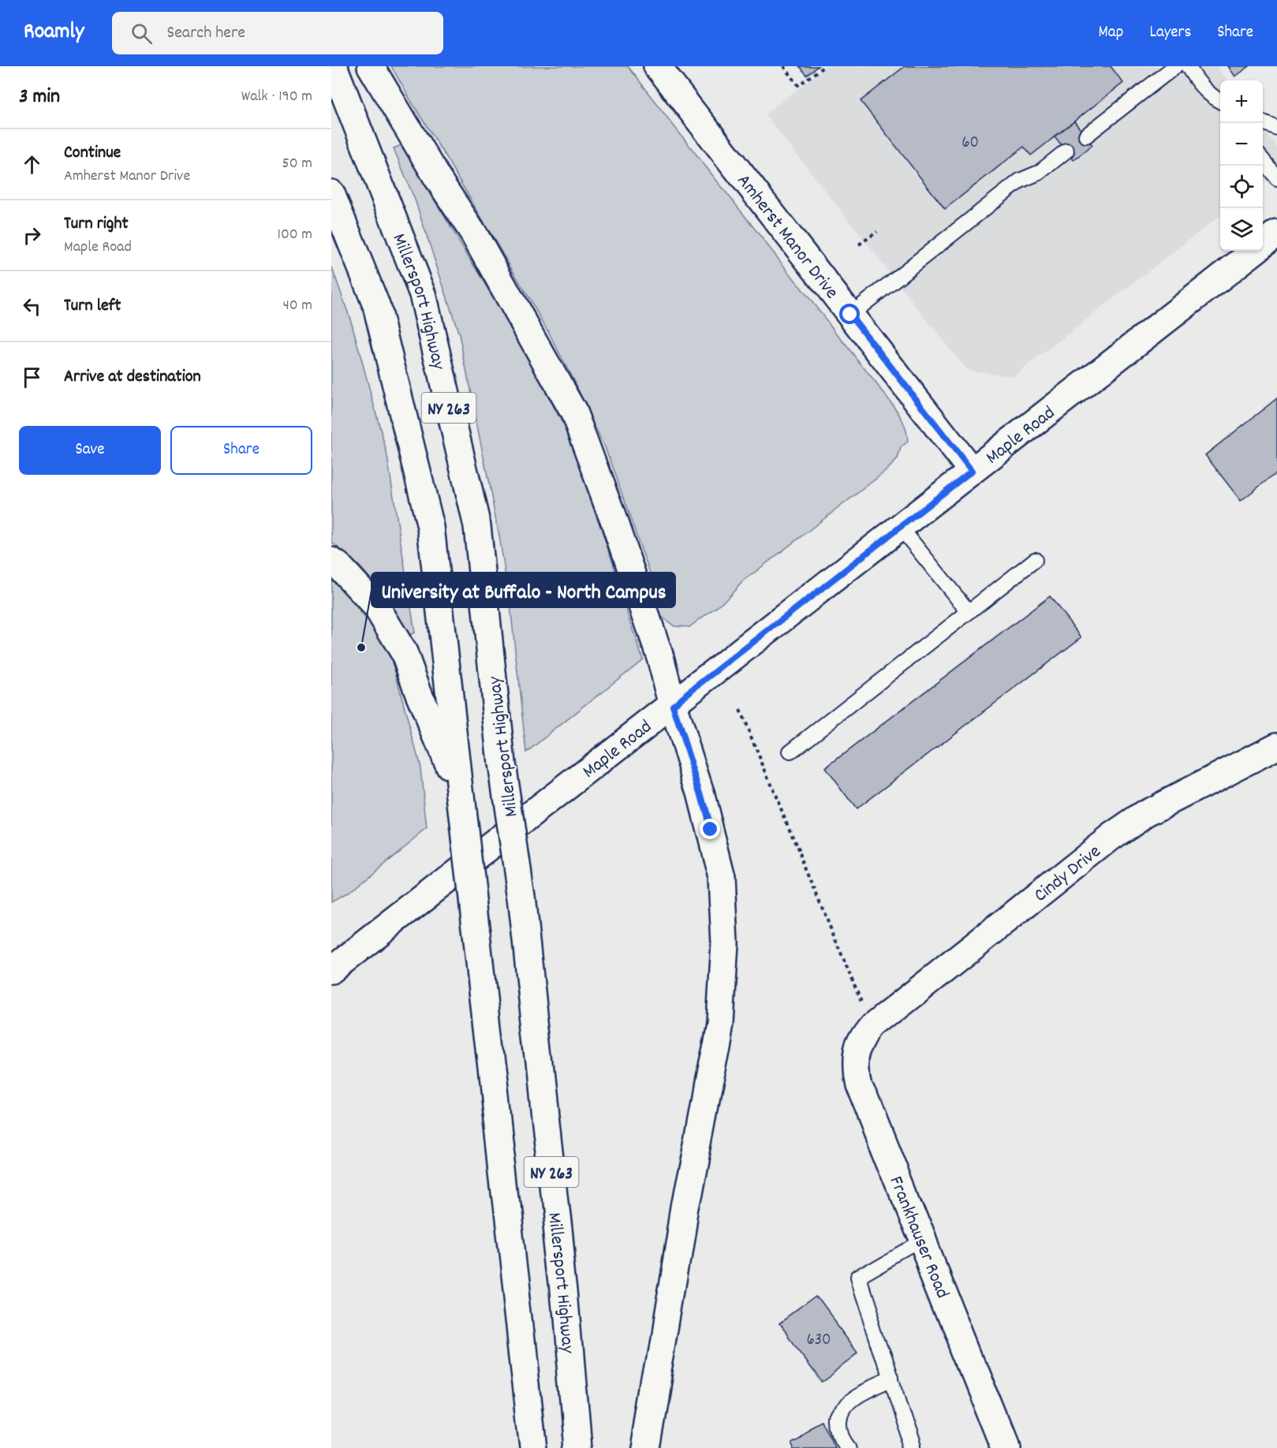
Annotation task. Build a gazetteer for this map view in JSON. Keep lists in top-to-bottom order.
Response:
{
  "streets": {
    "main road": [
      "Amherst Manor Drive",
      "Millersport Highway",
      "NY 263",
      "Maple Road",
      "Cindy Drive",
      "Frankhauser Road"
    ]
  },
  "crossings": [
    ["Amherst Manor Drive", "Maple Road"],
    ["Cindy Drive", "Frankhauser Road"]
  ],
  "places": ["University at Buffalo - North Campus"],
  "house_numbers": ["60", "630"],
  "page": {
    "header": "Roamly",
    "search": "Search here",
    "nav": ["Map", "Layers", "Share"],
    "heading": ["3 min", "Walk · 190 m"],
    "map_buttons": ["+", "−"],
    "list": [
      ["Continue", "Amherst Manor Drive", "50 m"],
      ["Turn right", "Maple Road", "100 m"],
      ["Turn left", "40 m"],
      "Arrive at destination"
    ],
    "buttons": ["Save", "Share"]
  }
}
